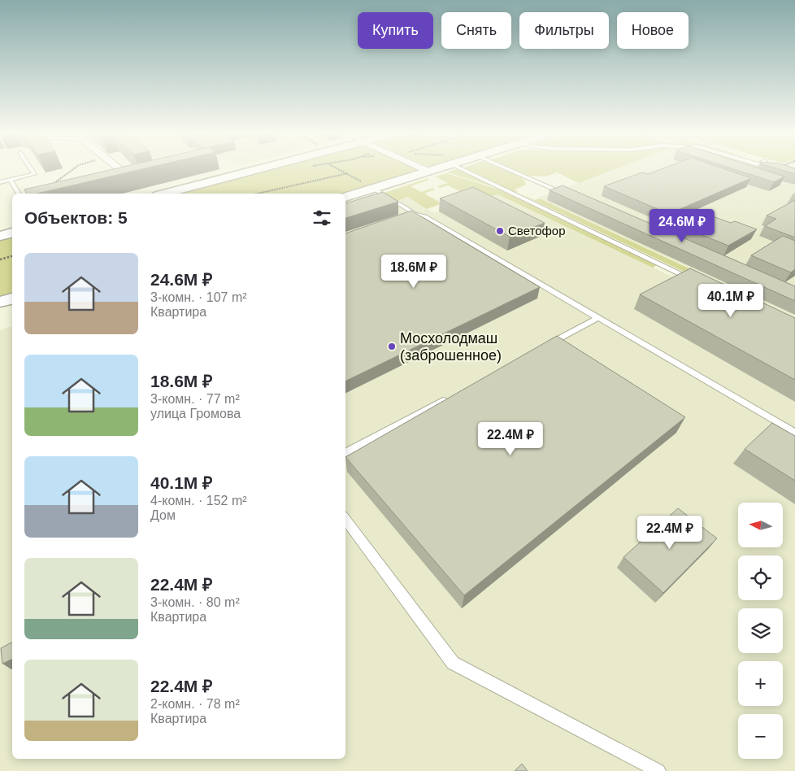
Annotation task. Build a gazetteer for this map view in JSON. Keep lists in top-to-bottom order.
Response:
{
  "places": ["Светофор", "Мосхолодмаш (заброшенное)"],
  "north": "left",
  "page": {
    "chip": [
      "Купить",
      "Снять",
      "Фильтры",
      "Новое"
    ],
    "heading": "Объектов: 5",
    "price": [
      "24.6M ₽",
      "18.6M ₽",
      "40.1M ₽",
      "22.4M ₽",
      "22.4M ₽"
    ],
    "list": [
      {
        "name": "24.6M ₽",
        "note": "3-комн. · 107 m² · Квартира"
      },
      {
        "name": "18.6M ₽",
        "note": "3-комн. · 77 m² · улица Громова"
      },
      {
        "name": "40.1M ₽",
        "note": "4-комн. · 152 m² · Дом"
      },
      {
        "name": "22.4M ₽",
        "note": "3-комн. · 80 m² · Квартира"
      },
      {
        "name": "22.4M ₽",
        "note": "2-комн. · 78 m² · Квартира"
      }
    ],
    "map_buttons": ["+", "−"]
  }
}
